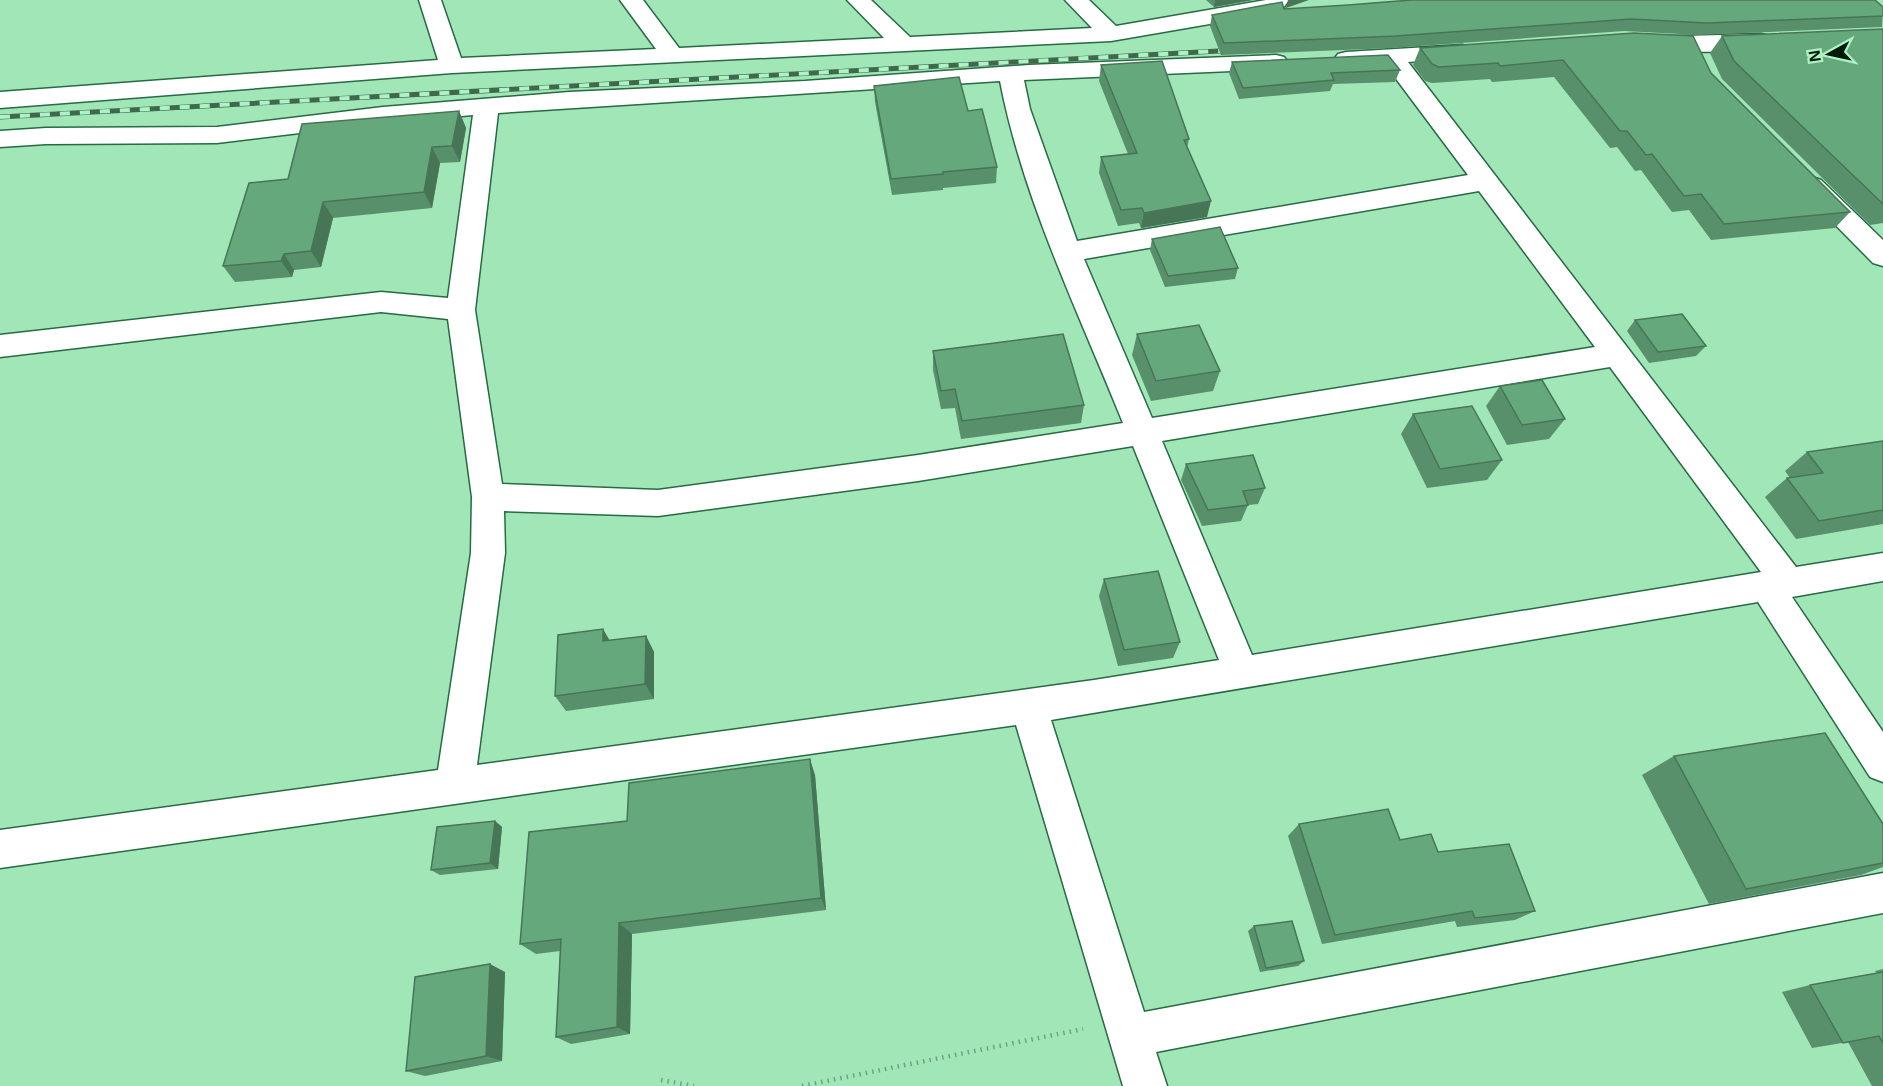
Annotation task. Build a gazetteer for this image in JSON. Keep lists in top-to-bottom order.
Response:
{
  "north": "left"
}
